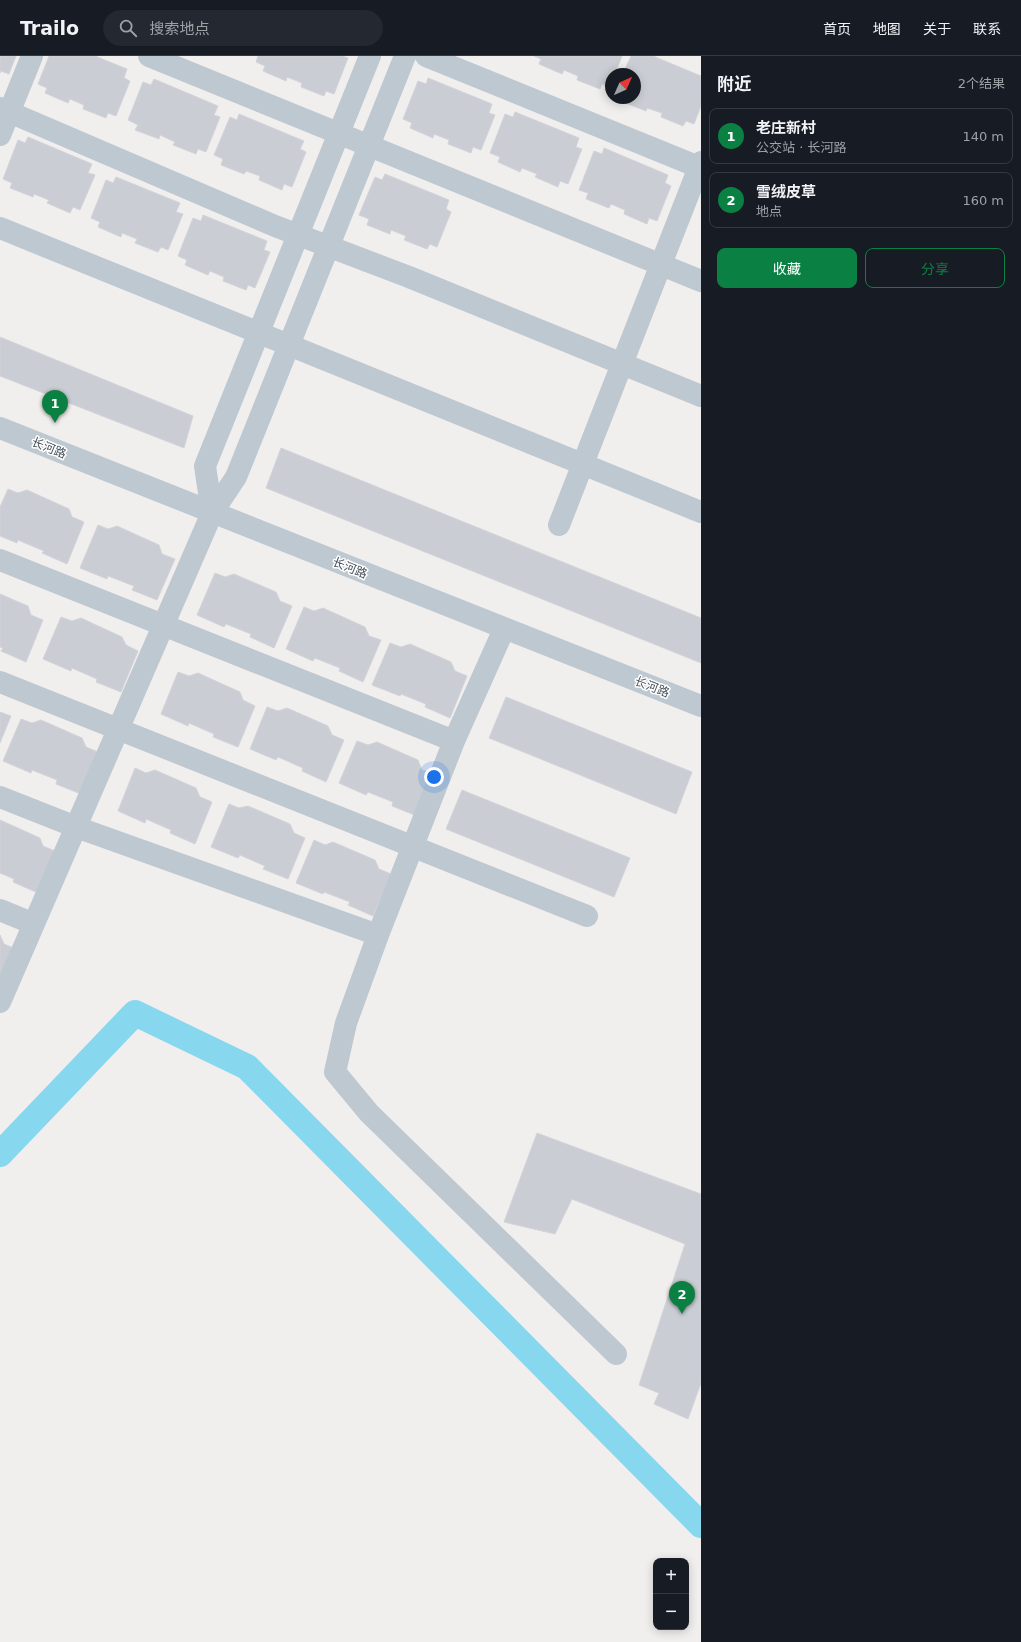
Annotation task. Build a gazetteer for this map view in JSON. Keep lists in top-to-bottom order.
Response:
{
  "streets": {
    "street": ["长河路"]
  },
  "north": "top right",
  "page": {
    "header": "Trailo",
    "search": "搜索地点",
    "nav": [
      "首页",
      "地图",
      "关于",
      "联系"
    ],
    "heading": ["附近", "2个结果"],
    "list": [
      {
        "mark": "1",
        "name": "老庄新村",
        "note": "公交站 · 长河路",
        "value": "140 m"
      },
      {
        "mark": "2",
        "name": "雪绒皮草",
        "note": "地点",
        "value": "160 m"
      }
    ],
    "buttons": ["收藏", "分享"],
    "pins": ["1", "2"],
    "map_buttons": ["+", "−"]
  }
}
